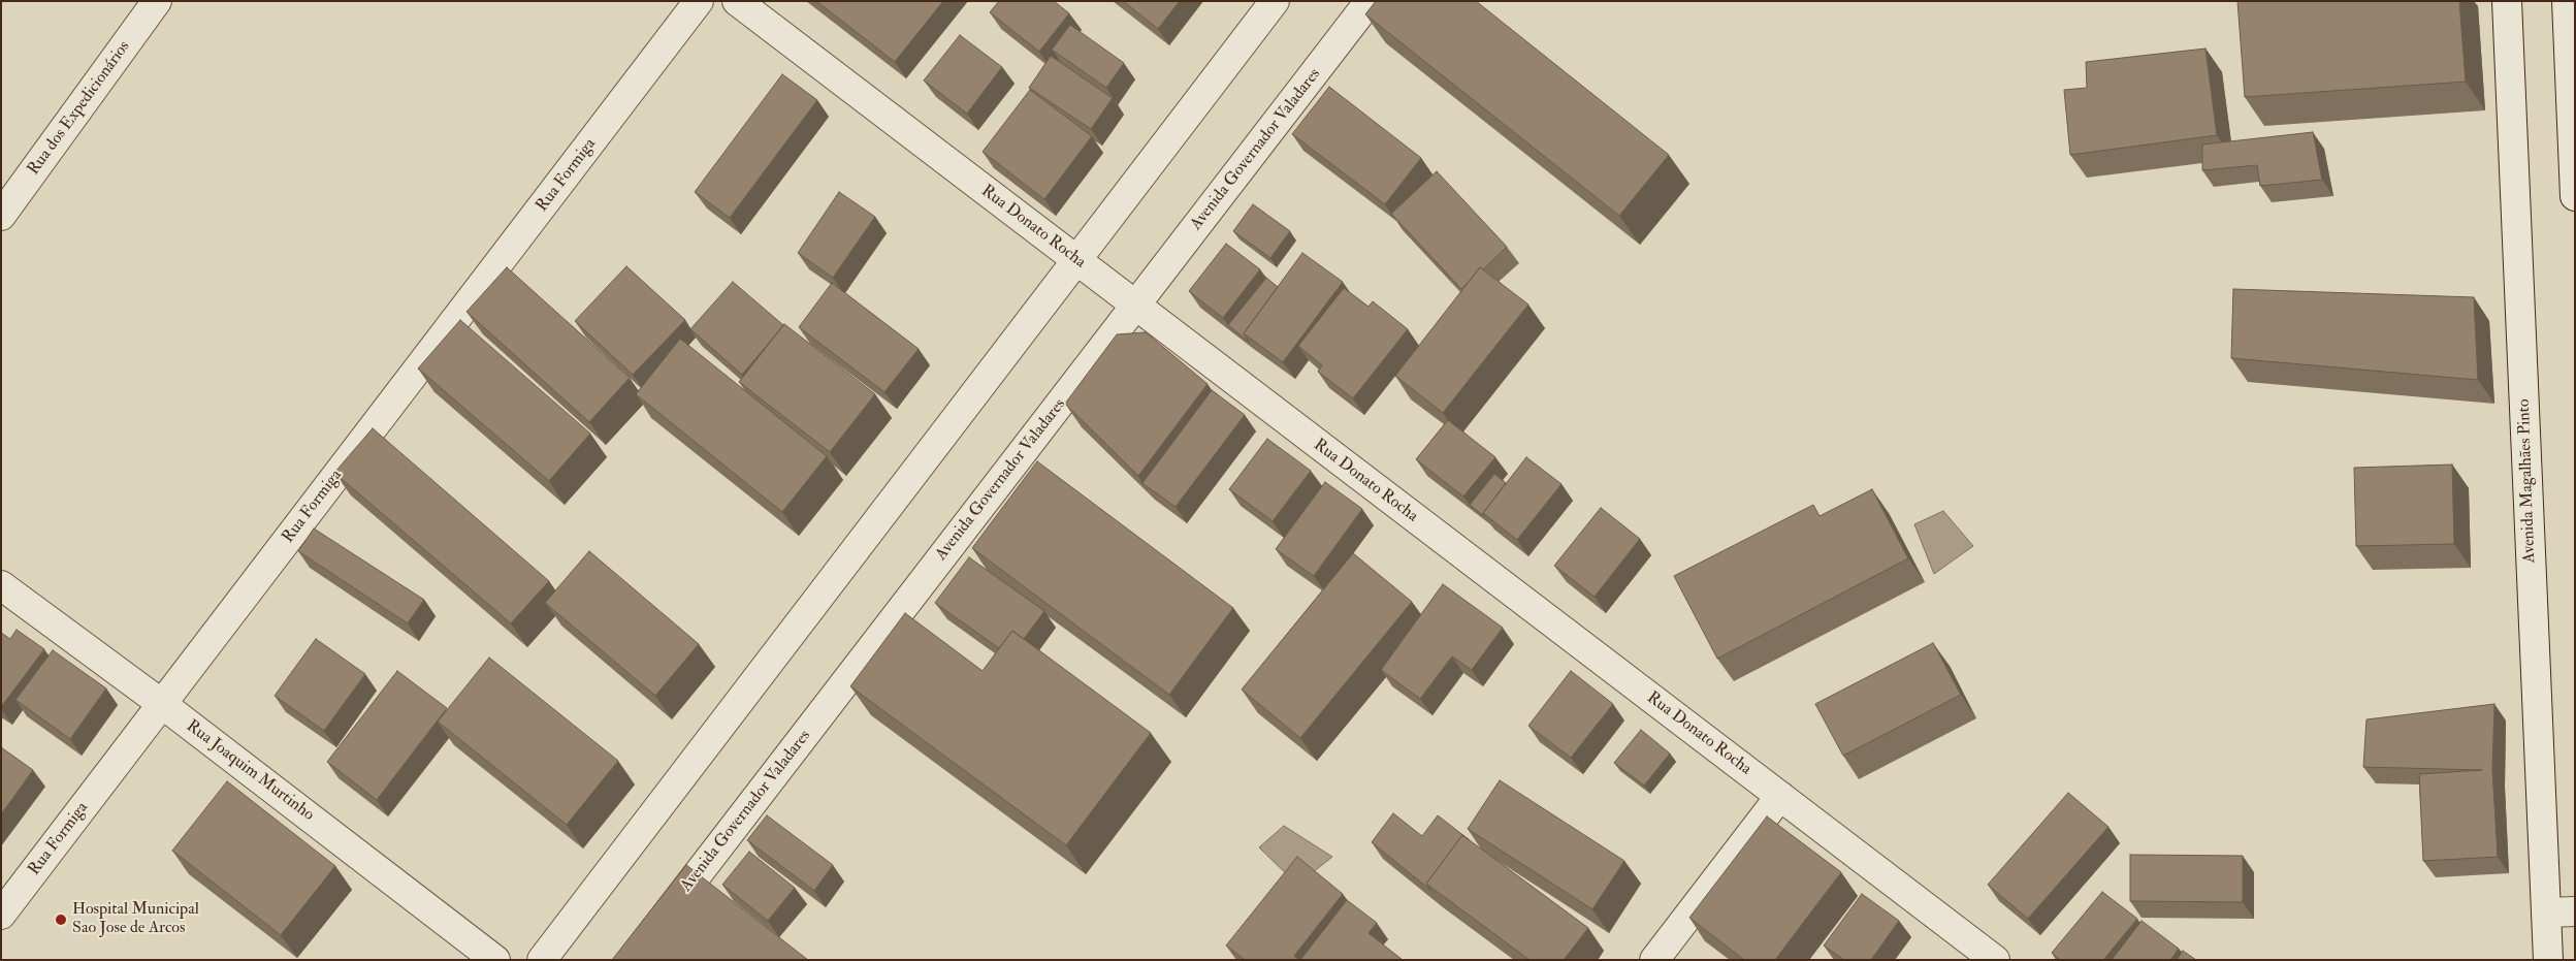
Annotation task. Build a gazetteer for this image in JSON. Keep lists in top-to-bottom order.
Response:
{
  "streets": {
    "street": [
      "Rua dos Expedicionários",
      "Avenida Governador Valadares",
      "Rua Formiga",
      "Rua Donato Rocha",
      "Avenida Magalhães Pinto",
      "Rua Joaquim Murtinho"
    ]
  },
  "crossings": [
    ["Avenida Governador Valadares", "Rua Donato Rocha"],
    ["Rua Formiga", "Rua Joaquim Murtinho"]
  ],
  "places": ["Hospital Municipal Sao Jose de Arcos"]
}
